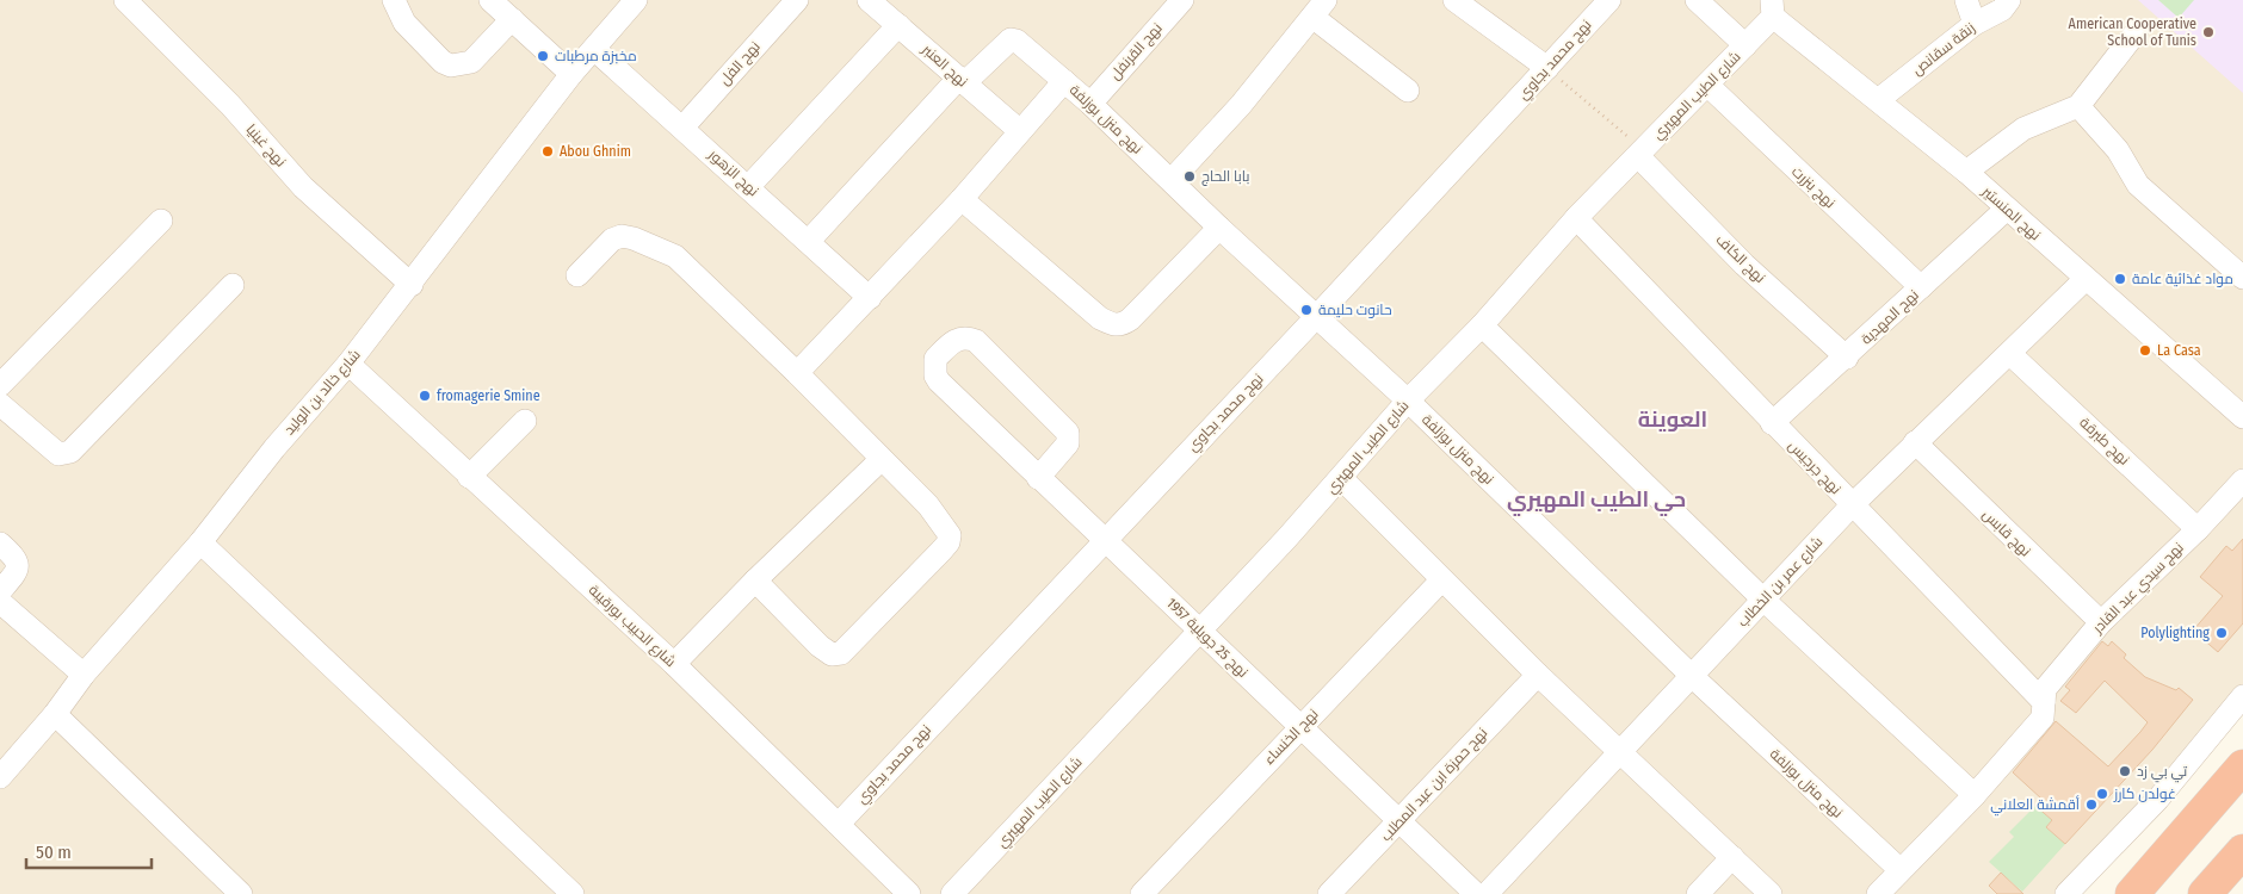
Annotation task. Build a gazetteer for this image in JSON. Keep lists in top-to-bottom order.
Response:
{
  "streets": {
    "street": [
      "زنقة سقانص",
      "نهج القرنفل",
      "نهج محمد بجاوي",
      "نهج الفل",
      "نهج العنبر",
      "شارع الطيب المهيري",
      "نهج منزل بوزلفة",
      "نهج غينيا",
      "نهج الزهور",
      "نهج بنزرت",
      "نهج المنستير",
      "نهج الكاف",
      "نهج المهدية",
      "شارع خالد بن الوليد",
      "نهج طبرقة",
      "نهج جرجيس",
      "نهج قابس",
      "شارع عمر بن الخطاب",
      "نهج سيدي عبد القادر",
      "شارع الحبيب بورقيبة",
      "نهج 25 جويلية 1957",
      "نهج الخنساء",
      "نهج حمزة ابن عبد المطلب"
    ]
  },
  "crossings": [
    ["زنقة سقانص", "نهج المنستير"],
    ["نهج القرنفل", "نهج منزل بوزلفة"],
    ["نهج محمد بجاوي", "نهج منزل بوزلفة"],
    ["نهج محمد بجاوي", "شارع الحبيب بورقيبة"],
    ["نهج محمد بجاوي", "نهج 25 جويلية 1957"],
    ["نهج الفل", "نهج الزهور"],
    ["نهج العنبر", "نهج منزل بوزلفة"],
    ["شارع الطيب المهيري", "نهج منزل بوزلفة"],
    ["شارع الطيب المهيري", "نهج بنزرت"],
    ["شارع الطيب المهيري", "نهج المنستير"],
    ["شارع الطيب المهيري", "نهج الكاف"],
    ["شارع الطيب المهيري", "نهج جرجيس"],
    ["شارع الطيب المهيري", "نهج 25 جويلية 1957"],
    ["نهج منزل بوزلفة", "شارع عمر بن الخطاب"],
    ["نهج منزل بوزلفة", "نهج سيدي عبد القادر"],
    ["نهج غينيا", "شارع خالد بن الوليد"],
    ["نهج الزهور", "شارع خالد بن الوليد"],
    ["نهج بنزرت", "نهج المهدية"],
    ["نهج المنستير", "نهج المهدية"],
    ["نهج المنستير", "شارع عمر بن الخطاب"],
    ["نهج الكاف", "نهج المهدية"],
    ["نهج المهدية", "نهج جرجيس"],
    ["شارع خالد بن الوليد", "شارع الحبيب بورقيبة"],
    ["نهج طبرقة", "شارع عمر بن الخطاب"],
    ["نهج طبرقة", "نهج سيدي عبد القادر"],
    ["نهج جرجيس", "شارع عمر بن الخطاب"],
    ["نهج جرجيس", "نهج سيدي عبد القادر"],
    ["نهج قابس", "شارع عمر بن الخطاب"],
    ["نهج قابس", "نهج سيدي عبد القادر"],
    ["نهج 25 جويلية 1957", "نهج الخنساء"],
    ["نهج 25 جويلية 1957", "نهج حمزة ابن عبد المطلب"]
  ],
  "districts": ["العوينة", "حي الطيب المهيري"],
  "places": [
    "American Cooperative School of Tunis",
    "مخبزة مرطبات",
    "Abou Ghnim",
    "بابا الحاج",
    "مواد غذائية عامة",
    "حانوت حليمة",
    "La Casa",
    "fromagerie Smine",
    "Polylighting",
    "تي بي زد",
    "غولدن كارز",
    "أقمشة العلاني"
  ],
  "scale_bar": "50 m"
}
